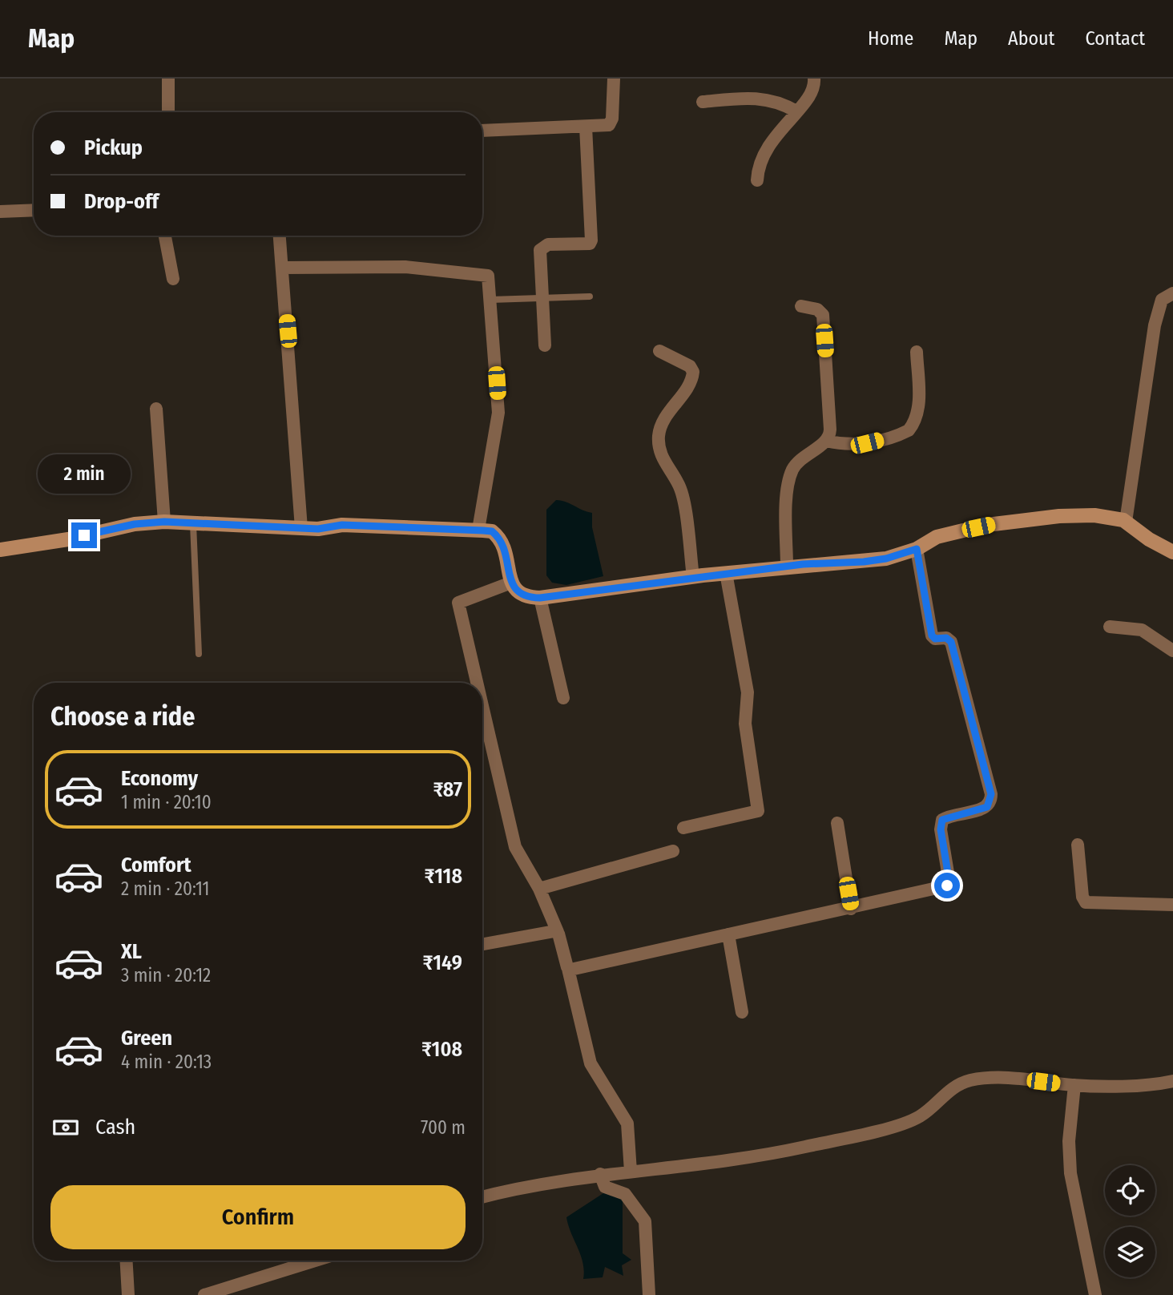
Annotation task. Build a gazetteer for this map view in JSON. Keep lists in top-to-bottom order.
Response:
{
  "page": {
    "header": "Map",
    "nav": [
      "Home",
      "Map",
      "About",
      "Contact"
    ],
    "banner": ["Pickup", "Drop-off"],
    "bubble": "2 min",
    "heading": "Choose a ride",
    "list": [
      {
        "name": "Economy",
        "note": "1 min · 20:10",
        "value": "₹87"
      },
      {
        "name": "Comfort",
        "note": "2 min · 20:11",
        "value": "₹118"
      },
      {
        "name": "XL",
        "note": "3 min · 20:12",
        "value": "₹149"
      },
      {
        "name": "Green",
        "note": "4 min · 20:13",
        "value": "₹108"
      }
    ],
    "pay": ["Cash", "700 m"],
    "buttons": "Confirm"
  }
}
